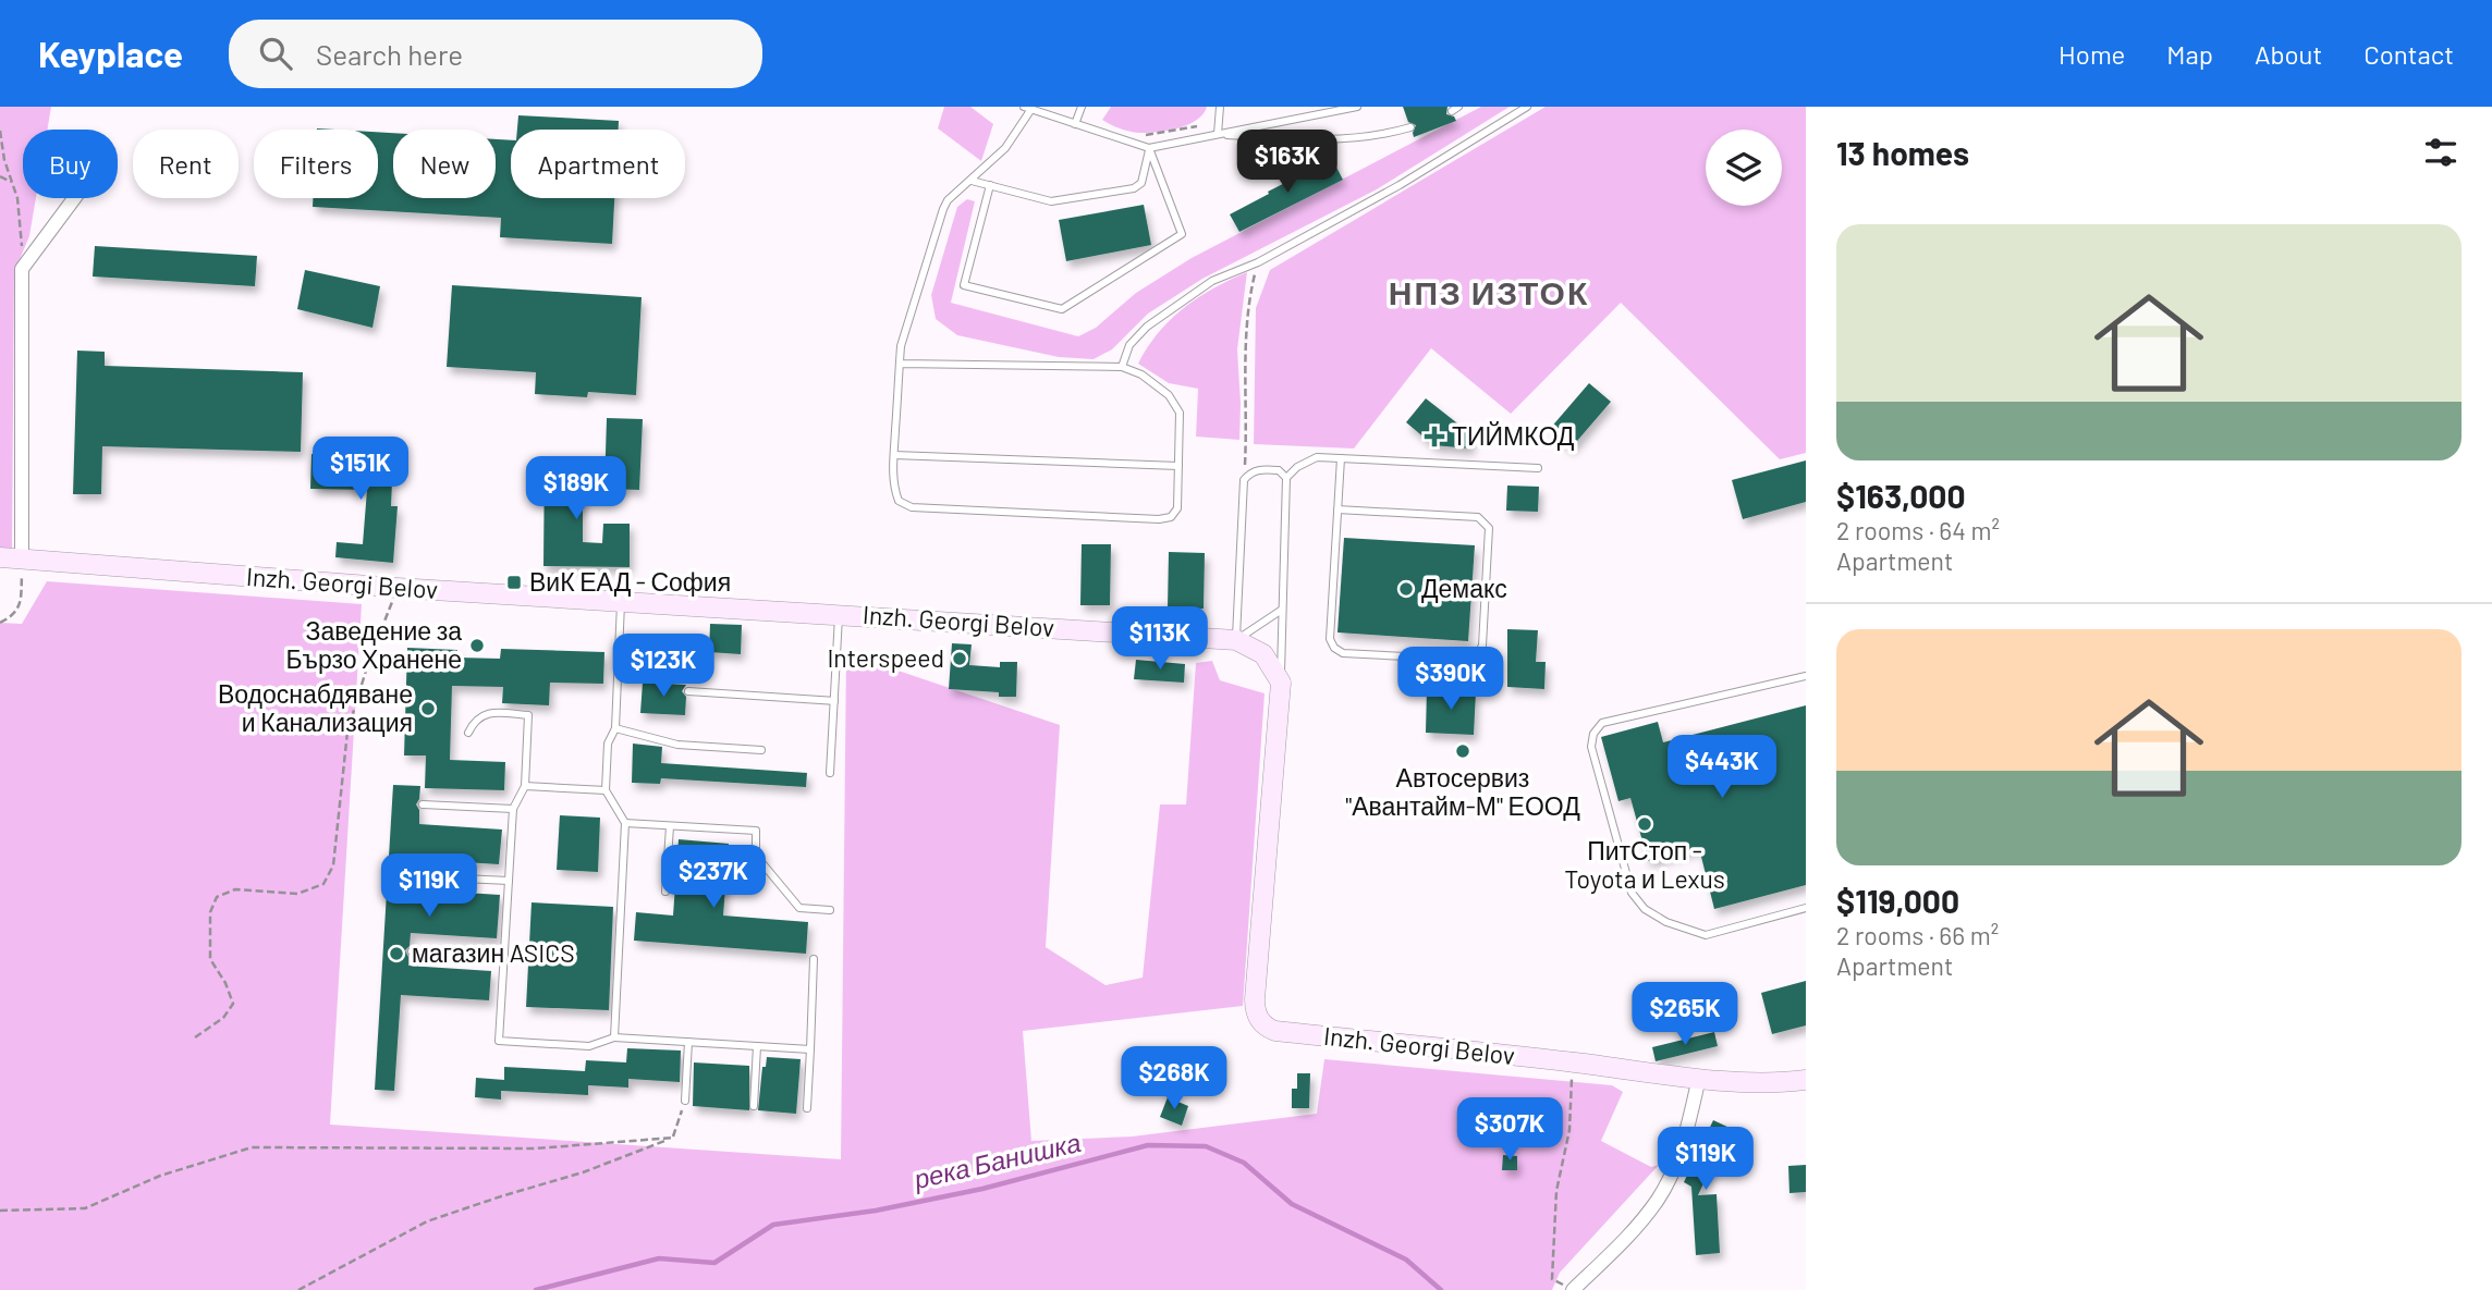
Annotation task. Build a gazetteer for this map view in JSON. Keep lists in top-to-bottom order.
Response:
{
  "streets": {
    "street": ["Inzh. Georgi Belov"]
  },
  "districts": ["НПЗ ИЗТОК"],
  "water": ["река Банишка"],
  "places": {
    "health": ["ТИЙМКОД"],
    "transit": ["ВиК ЕАД - София"],
    "other": [
      "Демакс",
      "Заведение за Бързо Хранене",
      "Interspeed",
      "Водоснабдяване и Канализация",
      "Автосервиз \"Авантайм-М\" ЕООД",
      "ПитСтоп - Toyota и Lexus",
      "магазин ASICS"
    ]
  },
  "page": {
    "header": "Keyplace",
    "search": "Search here",
    "nav": [
      "Home",
      "Map",
      "About",
      "Contact"
    ],
    "heading": "13 homes",
    "price": [
      "$163K",
      "$151K",
      "$189K",
      "$113K",
      "$123K",
      "$390K",
      "$443K",
      "$237K",
      "$119K",
      "$265K",
      "$268K",
      "$307K",
      "$119K"
    ],
    "chip": [
      "Buy",
      "Rent",
      "Filters",
      "New",
      "Apartment"
    ],
    "list": [
      {
        "name": "$163,000",
        "note": "2 rooms · 64 m² · Apartment"
      },
      {
        "name": "$119,000",
        "note": "2 rooms · 66 m² · Apartment"
      }
    ]
  }
}
